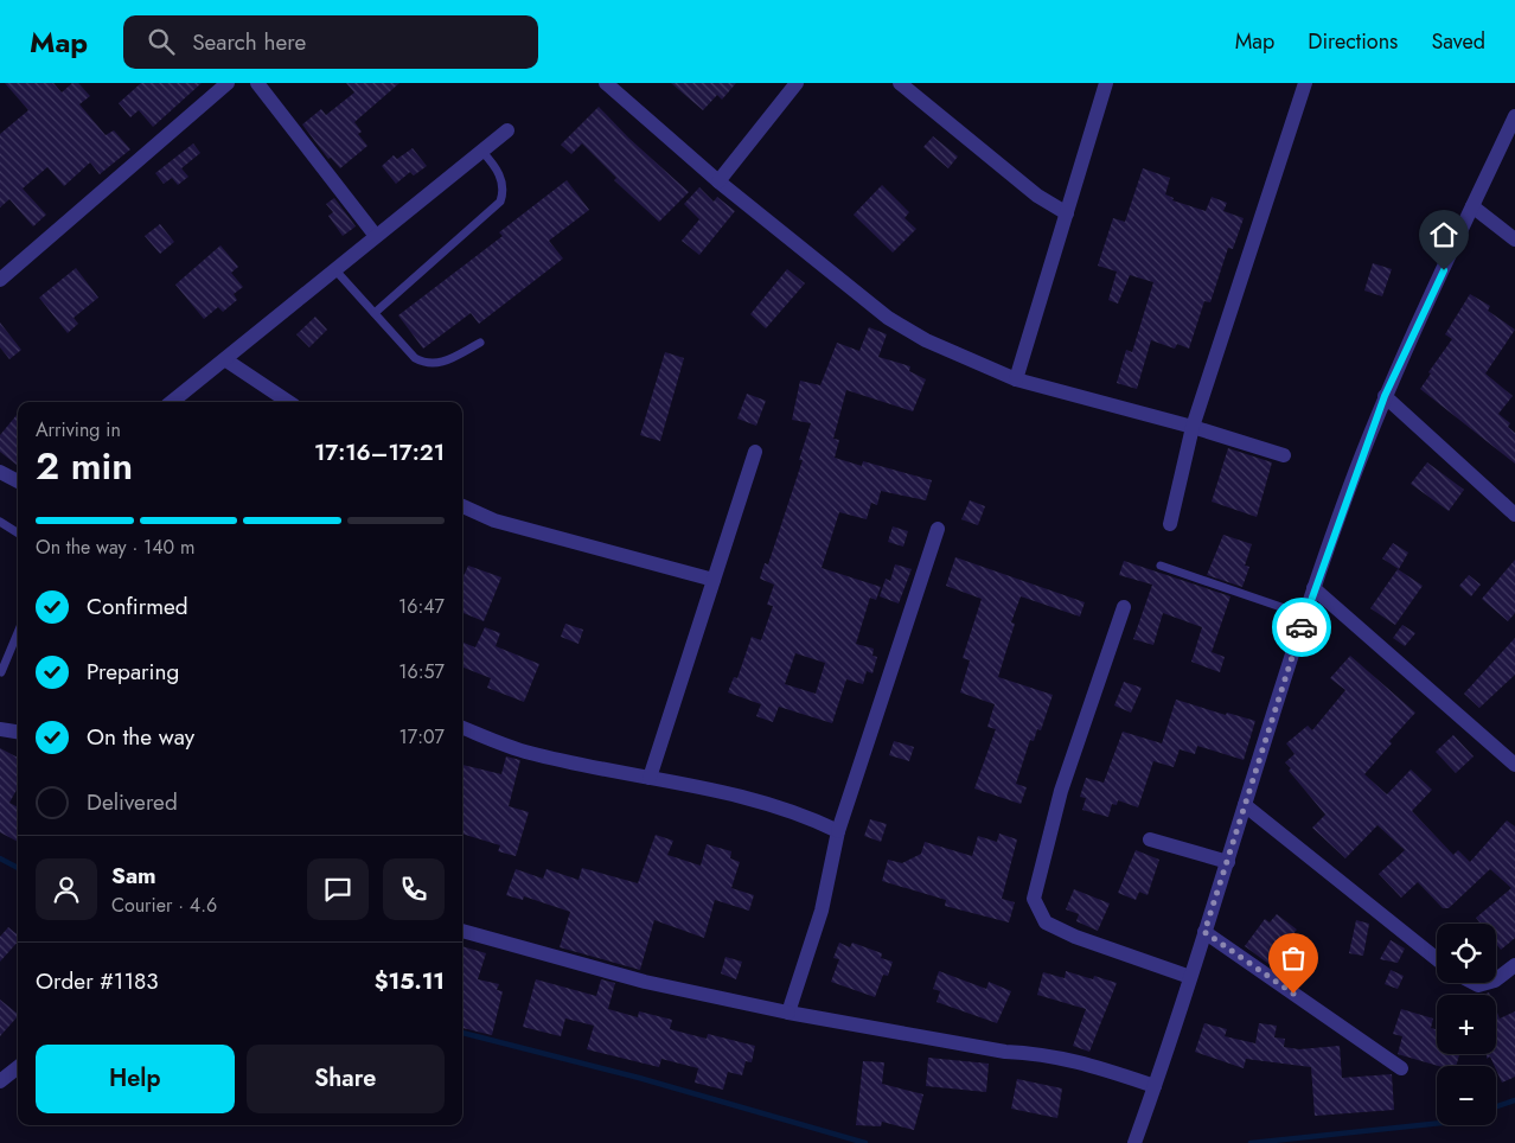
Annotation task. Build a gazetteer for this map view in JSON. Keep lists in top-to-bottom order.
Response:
{
  "page": {
    "header": "Map",
    "search": "Search here",
    "nav": ["Map", "Directions", "Saved"],
    "heading": ["2 min", "Arriving in", "17:16–17:21"],
    "panel": [
      "Sam",
      "Courier · 4.6",
      "Order #1183",
      "$15.11"
    ],
    "bar": "On the way · 140 m",
    "list": [
      ["Confirmed", "16:47"],
      ["Preparing", "16:57"],
      ["On the way", "17:07"],
      "Delivered"
    ],
    "map_buttons": ["+", "−"],
    "buttons": ["Help", "Share"]
  }
}
